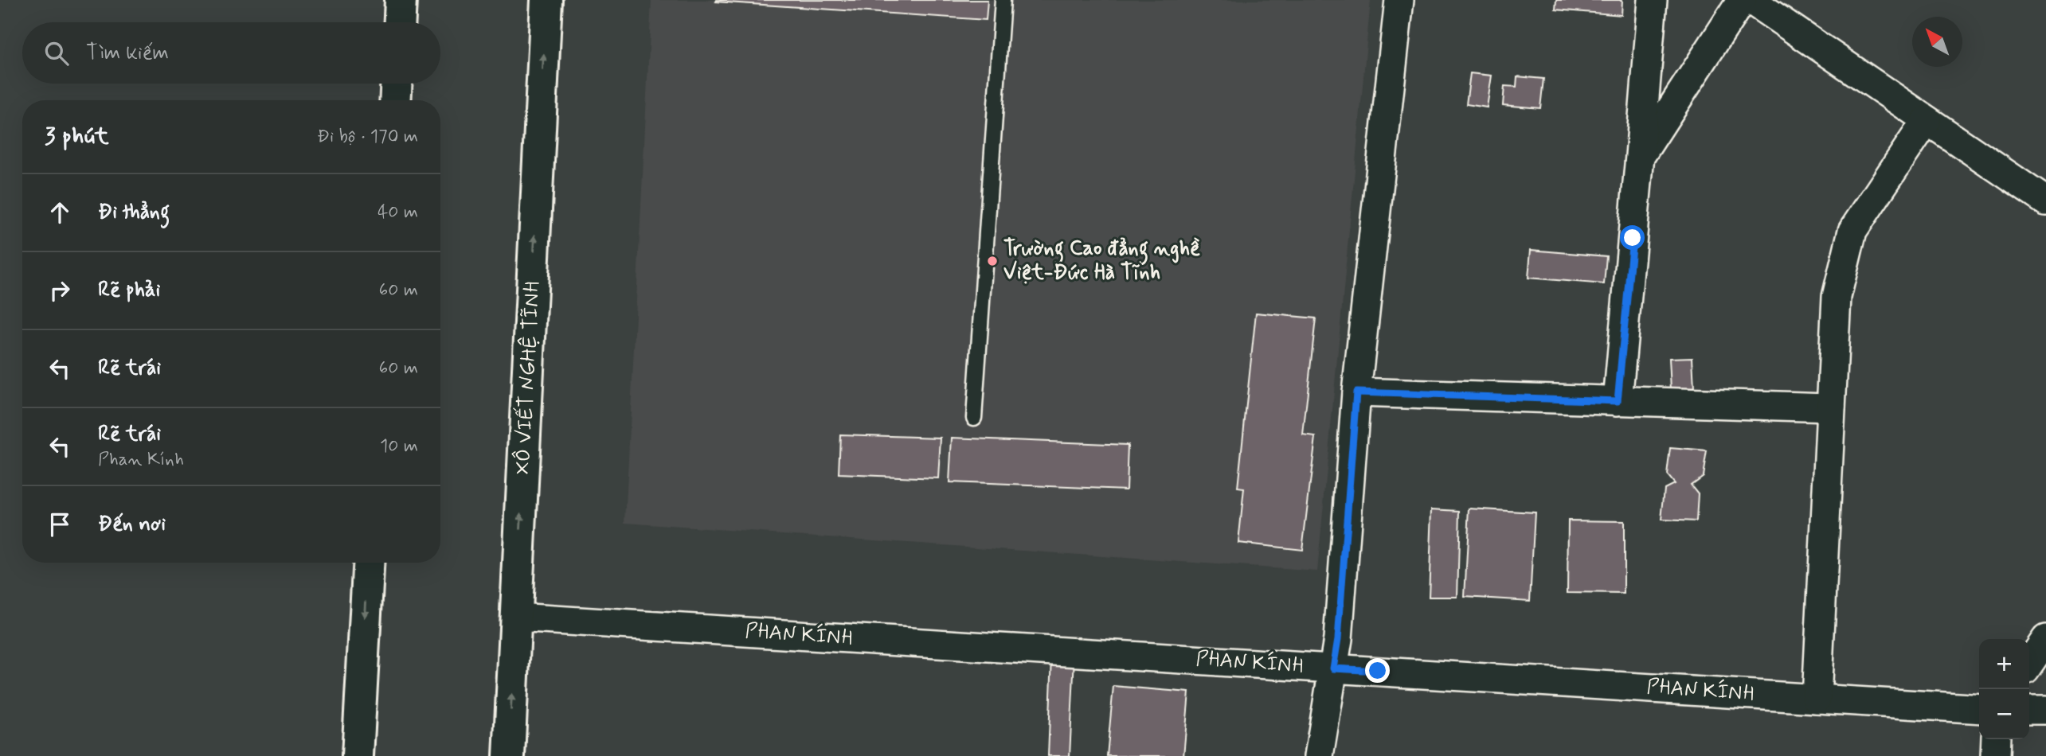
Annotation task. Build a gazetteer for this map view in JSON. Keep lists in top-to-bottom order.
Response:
{
  "streets": {
    "street": ["XÔ VIẾT NGHỆ TĨNH", "PHAN KÍNH"]
  },
  "crossings": [
    ["XÔ VIẾT NGHỆ TĨNH", "PHAN KÍNH"]
  ],
  "one_way": ["XÔ VIẾT NGHỆ TĨNH"],
  "places": ["Trường Cao đẳng nghề Việt-Đức Hà Tĩnh"],
  "north": "top left",
  "page": {
    "search": "Tìm kiếm",
    "heading": ["3 phút", "Đi bộ · 170 m"],
    "list": [
      ["Đi thẳng", "40 m"],
      ["Rẽ phải", "60 m"],
      ["Rẽ trái", "60 m"],
      ["Rẽ trái", "Phan Kính", "10 m"],
      "Đến nơi"
    ],
    "map_buttons": ["+", "−"]
  }
}
